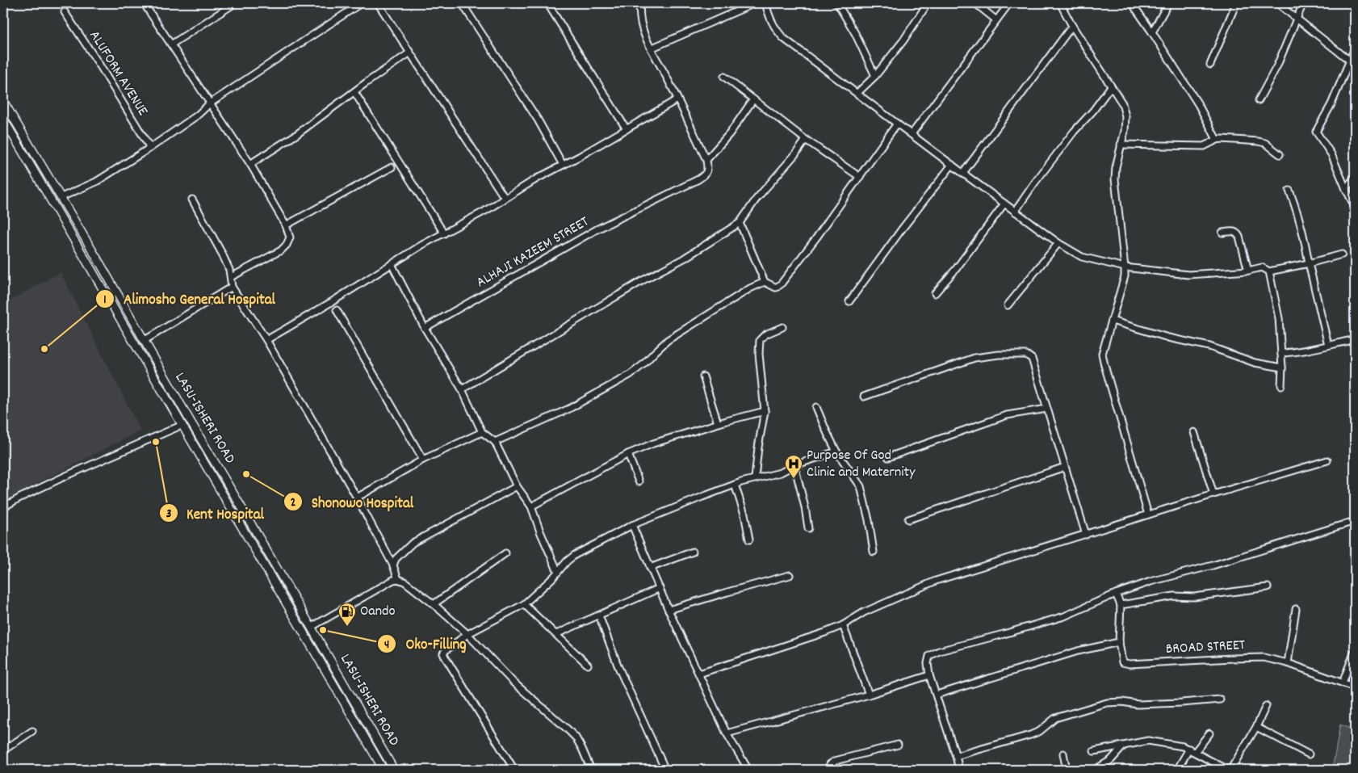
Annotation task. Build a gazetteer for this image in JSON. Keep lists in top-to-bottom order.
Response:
{
  "streets": {
    "main road": ["LASU-ISHERI ROAD"],
    "street": ["ALUFORM AVENUE", "ALHAJI KAZEEM STREET", "BROAD STREET"]
  },
  "places": {
    "other": [
      "Alimosho General Hospital",
      "Kent Hospital",
      "Shonowo Hospital",
      "Oko-Filling"
    ],
    "hospital": ["Purpose Of God Clinic and Maternity"],
    "fuel station": ["Oando"]
  }
}
